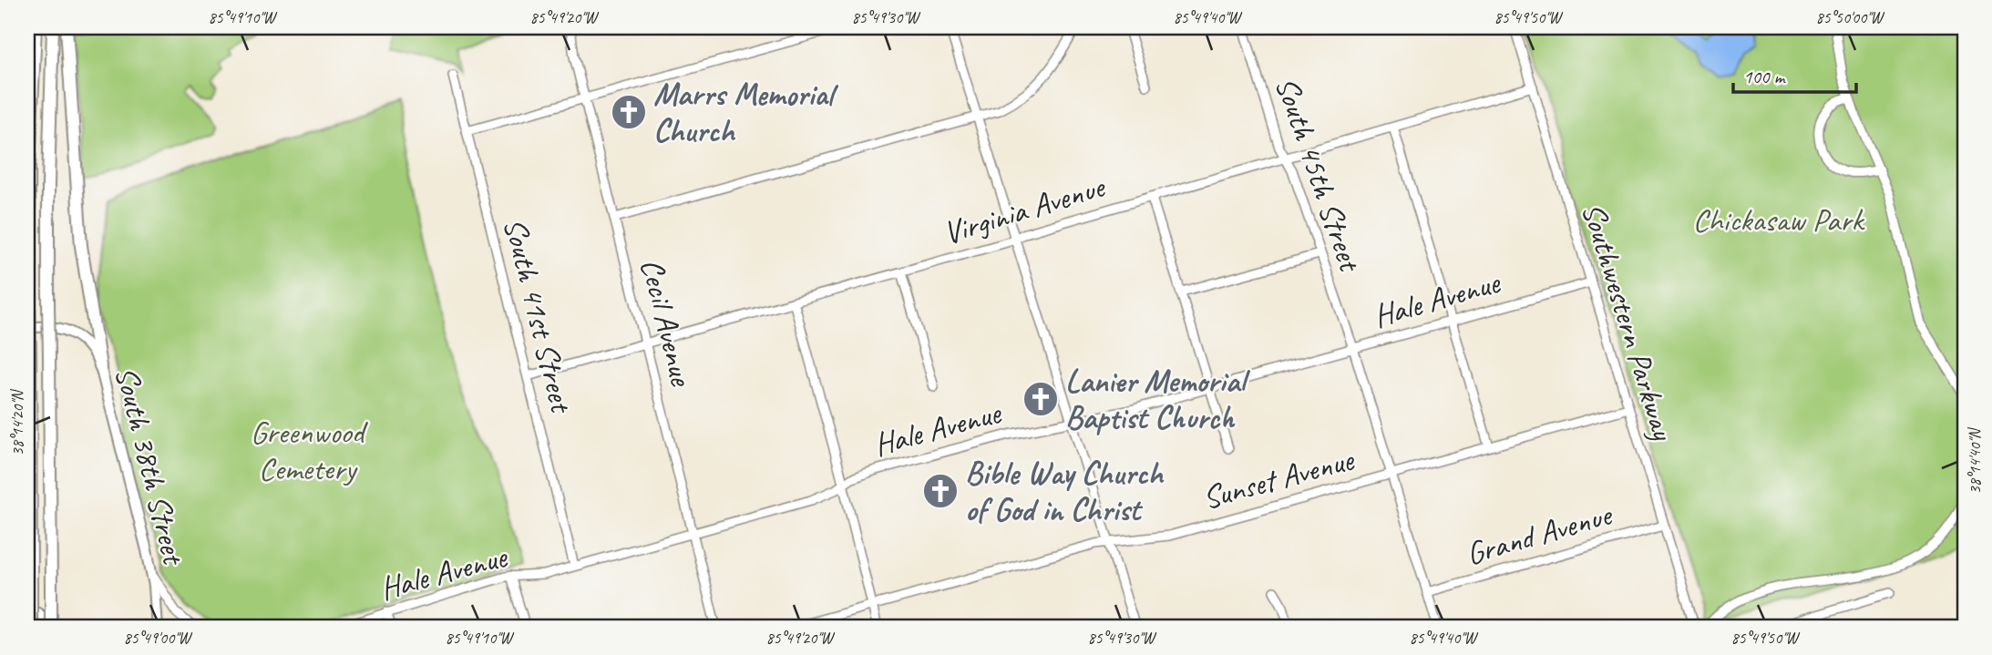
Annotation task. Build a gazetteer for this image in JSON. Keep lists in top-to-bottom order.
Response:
{
  "streets": {
    "main road": ["South 38th Street"],
    "street": [
      "South 45th Street",
      "Virginia Avenue",
      "Hale Avenue",
      "South 41st Street",
      "Southwestern Parkway",
      "Cecil Avenue",
      "Sunset Avenue",
      "Grand Avenue"
    ]
  },
  "crossings": [
    ["South 45th Street", "Virginia Avenue"],
    ["South 45th Street", "Hale Avenue"],
    ["South 45th Street", "Sunset Avenue"],
    ["South 45th Street", "Grand Avenue"],
    ["Virginia Avenue", "South 41st Street"],
    ["Virginia Avenue", "Southwestern Parkway"],
    ["Virginia Avenue", "Cecil Avenue"],
    ["Hale Avenue", "South 41st Street"],
    ["Hale Avenue", "Southwestern Parkway"],
    ["Hale Avenue", "Cecil Avenue"],
    ["Southwestern Parkway", "Sunset Avenue"],
    ["Southwestern Parkway", "Grand Avenue"]
  ],
  "parks": ["Chickasaw Park", "Greenwood Cemetery"],
  "places": {
    "church": ["Marrs Memorial Church", "Lanier Memorial Baptist Church", "Bible Way Church of God in Christ"]
  },
  "scale_bar": "100 m",
  "coordinates": [
    "85°49'10\"W",
    "85°49'20\"W",
    "85°49'30\"W",
    "85°49'40\"W",
    "85°49'50\"W",
    "85°50'00\"W",
    "38°14'20\"N",
    "38°14'40\"N",
    "85°49'00\"W"
  ]
}
